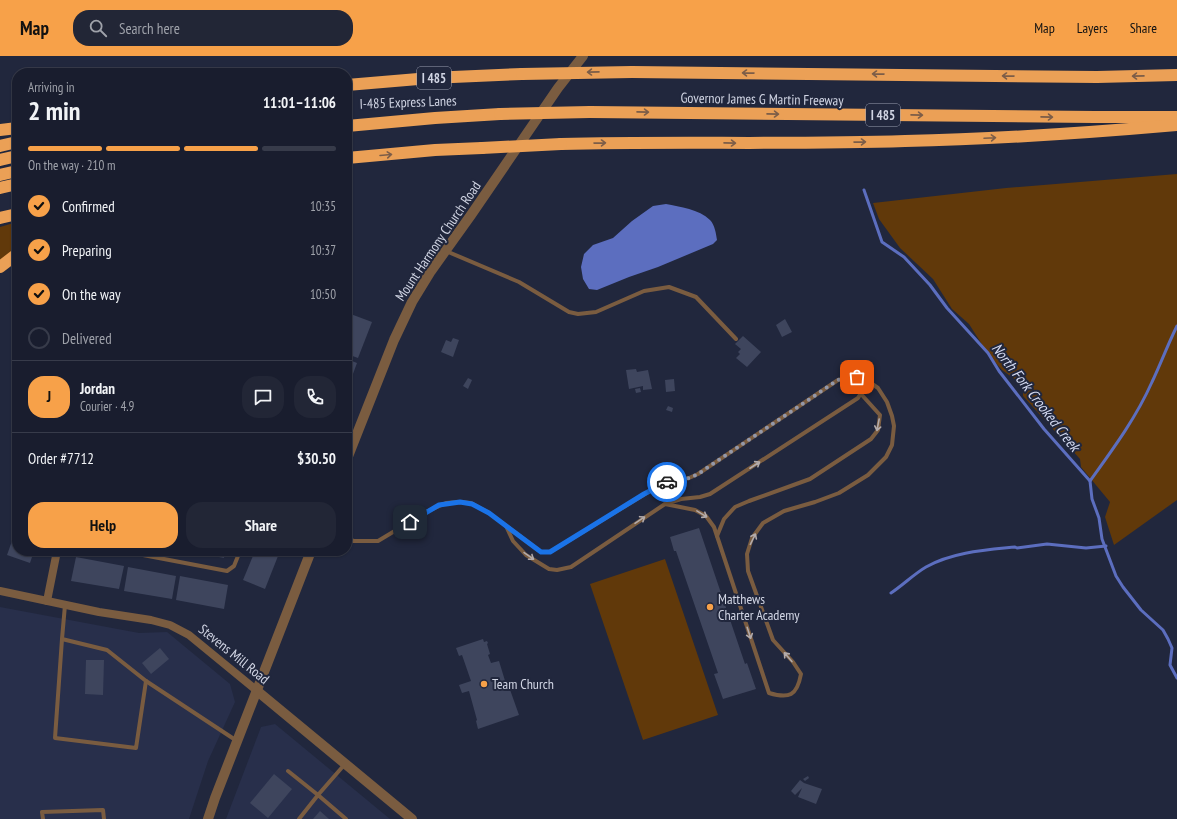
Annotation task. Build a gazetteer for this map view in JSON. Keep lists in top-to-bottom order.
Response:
{
  "streets": {
    "highway": ["I 485", "Governor James G Martin Freeway", "I-485 Express Lanes"],
    "street": ["Mount Harmony Church Road", "Stevens Mill Road"]
  },
  "crossings": [
    ["Governor James G Martin Freeway", "I-485 Express Lanes"]
  ],
  "water": ["North Fork Crooked Creek"],
  "places": ["Matthews Charter Academy", "Team Church"],
  "page": {
    "header": "Map",
    "search": "Search here",
    "nav": ["Map", "Layers", "Share"],
    "heading": ["2 min", "Arriving in", "11:01–11:06"],
    "panel": [
      "Jordan",
      "Courier · 4.9",
      "Order #7712",
      "$30.50"
    ],
    "bar": "On the way · 210 m",
    "list": [
      ["Confirmed", "10:35"],
      ["Preparing", "10:37"],
      ["On the way", "10:50"],
      "Delivered"
    ],
    "round": "J",
    "buttons": ["Help", "Share"]
  }
}
